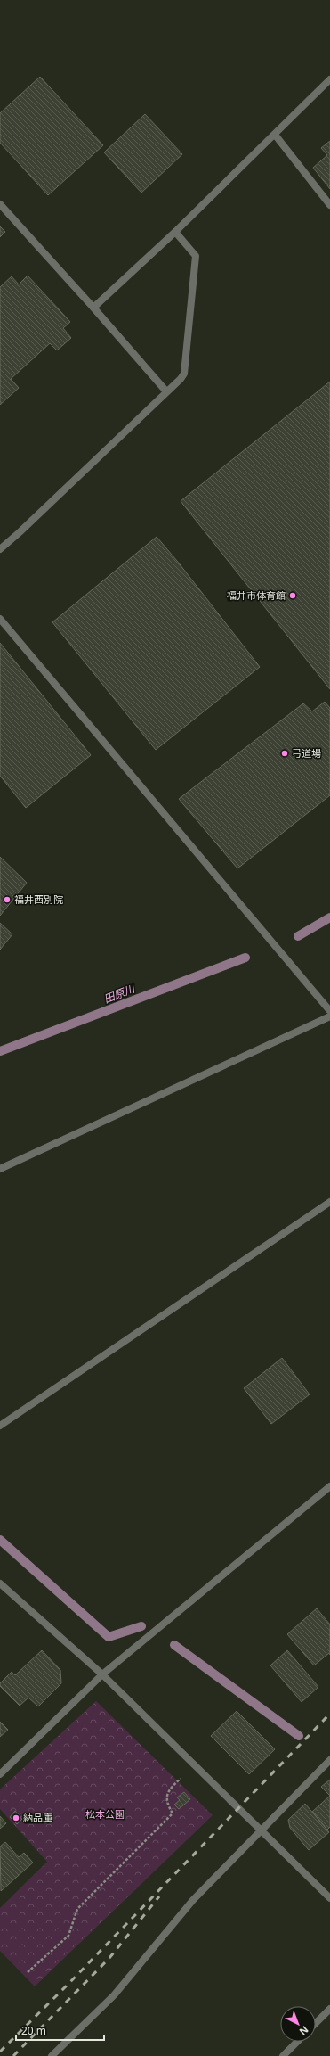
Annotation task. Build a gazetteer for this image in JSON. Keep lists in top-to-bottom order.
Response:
{
  "water": ["田原川"],
  "parks": ["松本公園"],
  "places": [
    "福井市体育館",
    "弓道場",
    "福井西別院",
    "納品庫"
  ],
  "scale_bar": "20 m",
  "north": "bottom right"
}
